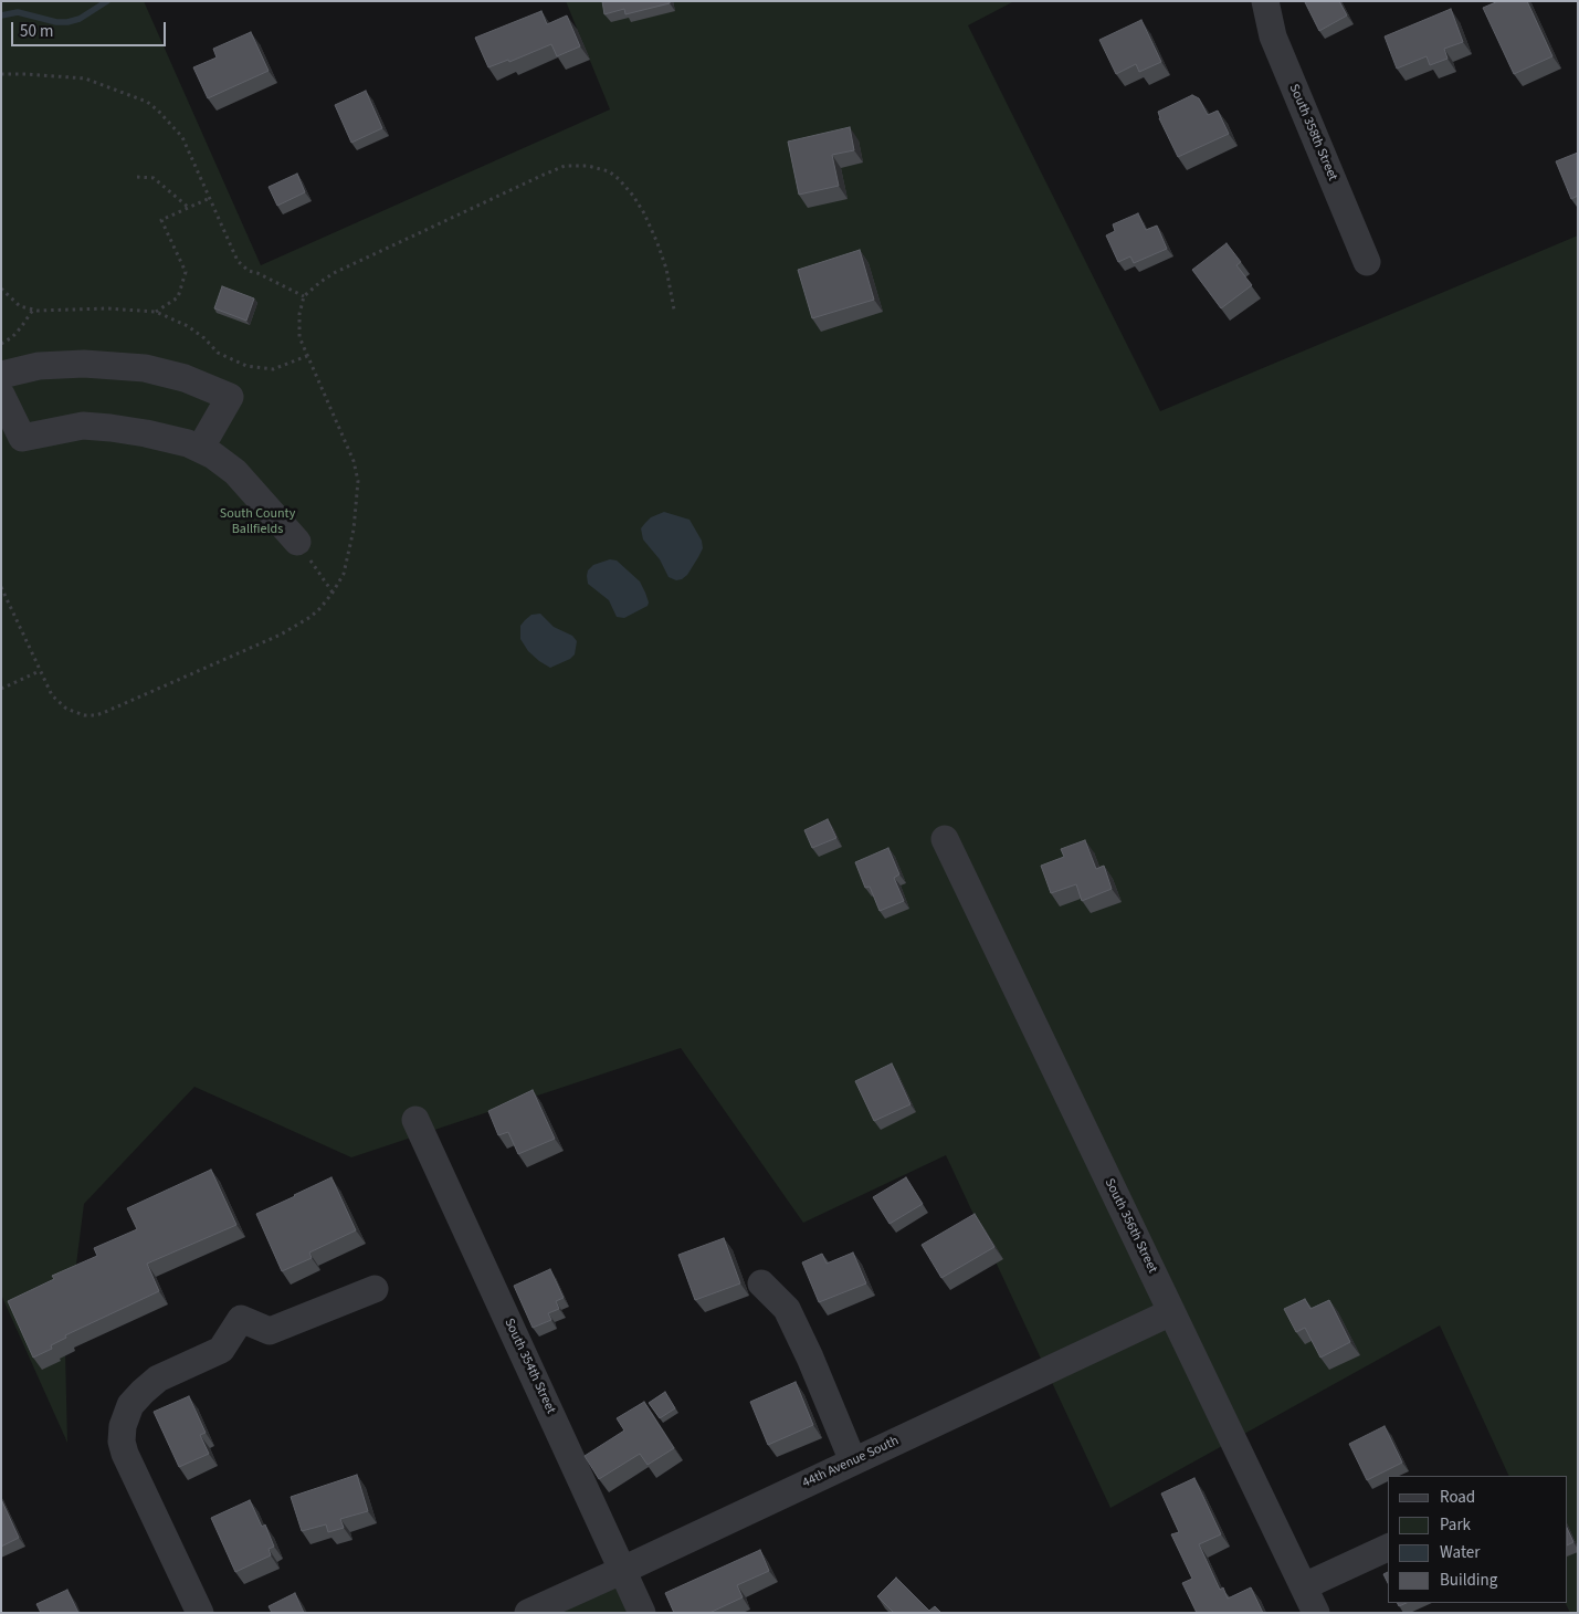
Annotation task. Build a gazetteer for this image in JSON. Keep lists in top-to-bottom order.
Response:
{
  "streets": {
    "street": [
      "South 358th Street",
      "South 356th Street",
      "South 354th Street",
      "44th Avenue South"
    ]
  },
  "crossings": [
    ["South 356th Street", "44th Avenue South"],
    ["South 354th Street", "44th Avenue South"]
  ],
  "parks": ["South County Ballfields"],
  "legend": [
    "Road",
    "Park",
    "Water",
    "Building"
  ],
  "scale_bar": "50 m"
}
